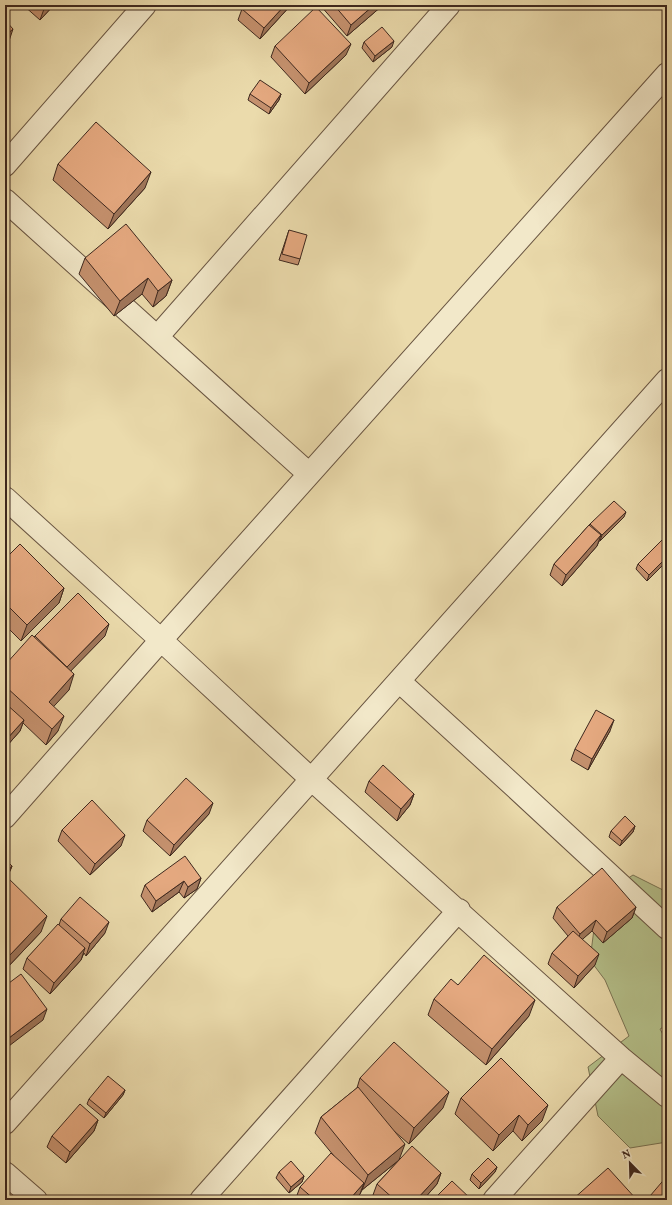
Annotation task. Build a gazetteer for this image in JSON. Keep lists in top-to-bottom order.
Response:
{
  "north": "top left"
}
